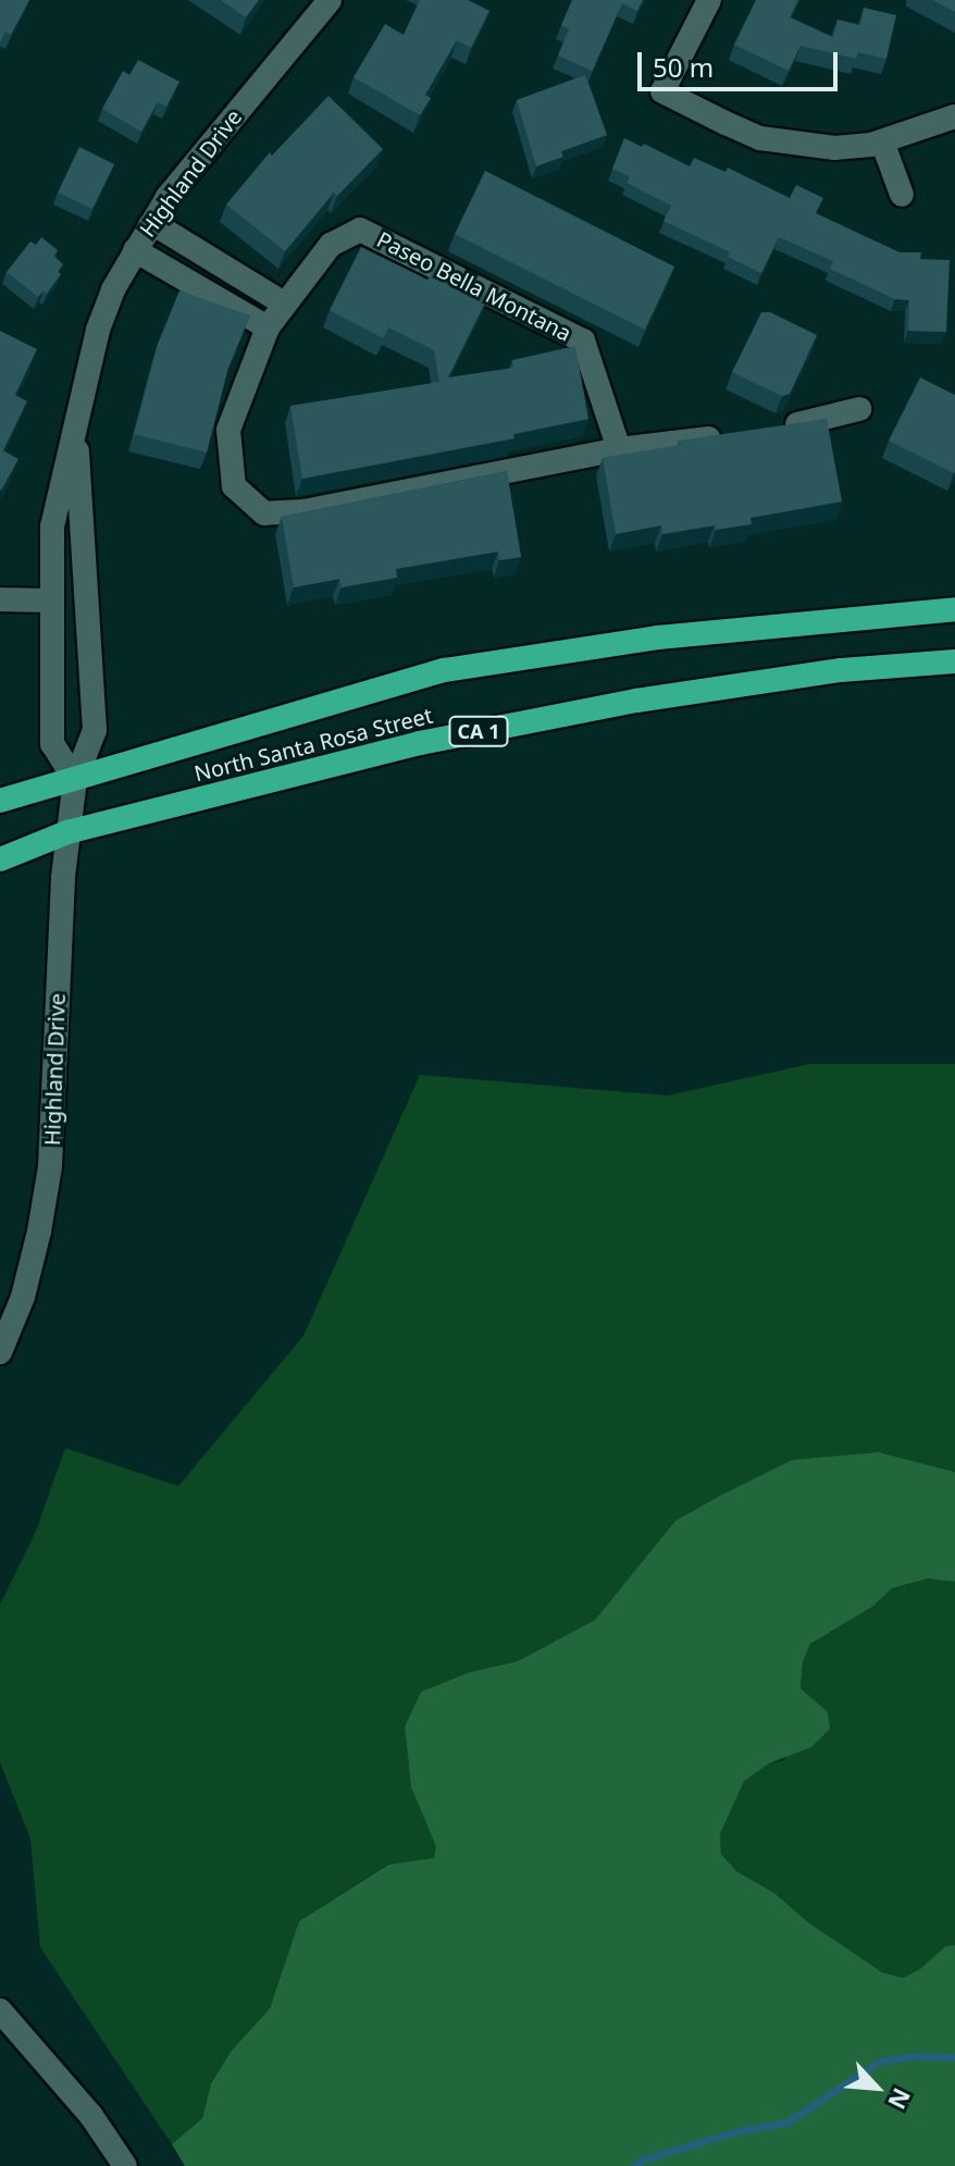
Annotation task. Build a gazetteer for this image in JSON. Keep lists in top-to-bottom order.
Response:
{
  "streets": {
    "highway": ["CA 1", "North Santa Rosa Street"],
    "street": ["Highland Drive", "Paseo Bella Montana"]
  },
  "crossings": [
    ["Highland Drive", "North Santa Rosa Street"]
  ],
  "scale_bar": "50 m",
  "north": "bottom right"
}
